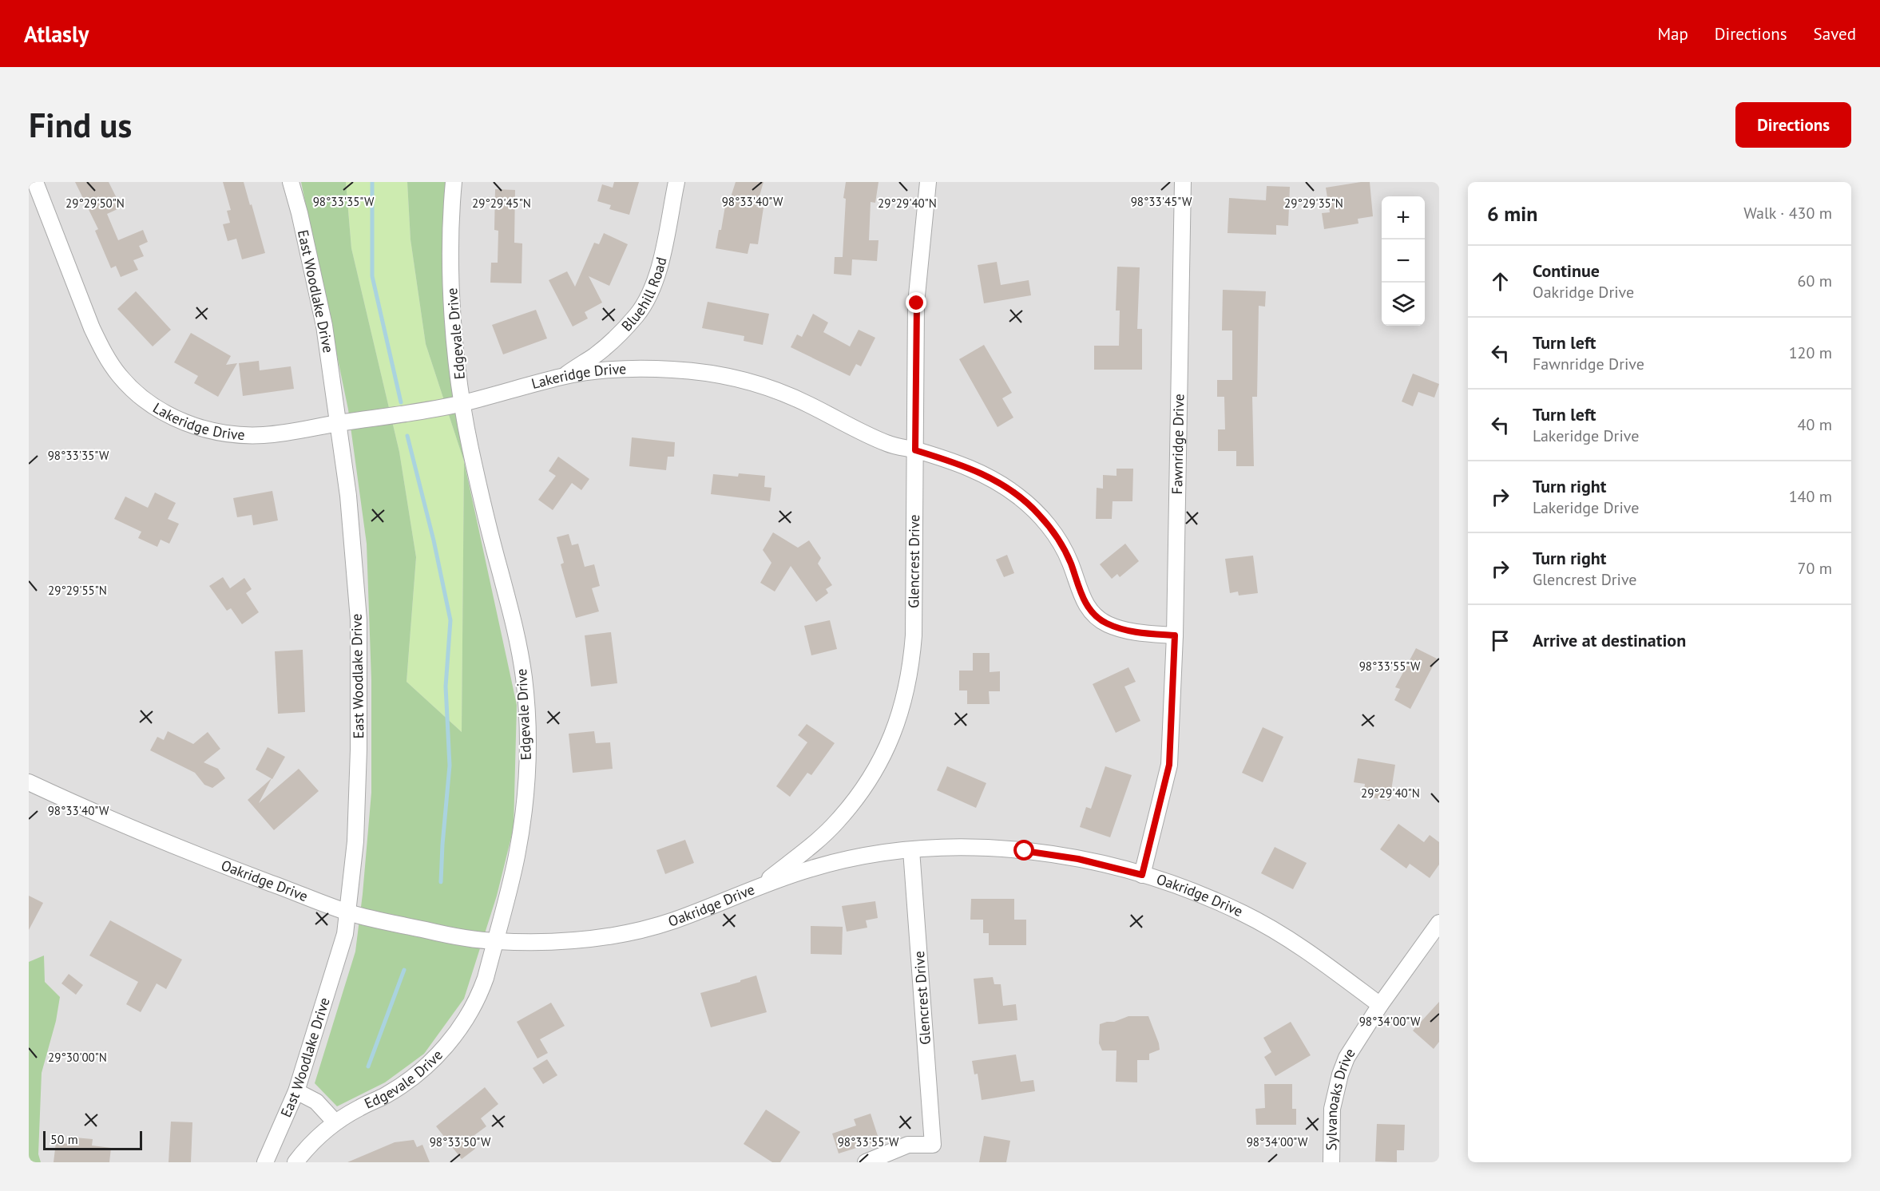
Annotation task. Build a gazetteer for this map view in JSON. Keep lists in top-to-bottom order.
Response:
{
  "streets": {
    "street": [
      "East Woodlake Drive",
      "Bluehill Road",
      "Edgevale Drive",
      "Lakeridge Drive",
      "Fawnridge Drive",
      "Glencrest Drive",
      "Oakridge Drive",
      "Sylvanoaks Drive"
    ]
  },
  "crossings": [
    ["East Woodlake Drive", "Lakeridge Drive"],
    ["East Woodlake Drive", "Oakridge Drive"],
    ["Bluehill Road", "Lakeridge Drive"],
    ["Edgevale Drive", "Lakeridge Drive"],
    ["Edgevale Drive", "Oakridge Drive"],
    ["Lakeridge Drive", "Fawnridge Drive"],
    ["Lakeridge Drive", "Glencrest Drive"],
    ["Fawnridge Drive", "Oakridge Drive"],
    ["Glencrest Drive", "Oakridge Drive"],
    ["Oakridge Drive", "Sylvanoaks Drive"]
  ],
  "scale_bar": "50 m",
  "page": {
    "header": "Atlasly",
    "nav": ["Map", "Directions", "Saved"],
    "buttons": "Directions",
    "title": "Find us",
    "heading": ["6 min", "Walk · 430 m"],
    "map_buttons": ["+", "−"],
    "list": [
      ["Continue", "Oakridge Drive", "60 m"],
      ["Turn left", "Fawnridge Drive", "120 m"],
      ["Turn left", "Lakeridge Drive", "40 m"],
      ["Turn right", "Lakeridge Drive", "140 m"],
      ["Turn right", "Glencrest Drive", "70 m"],
      "Arrive at destination"
    ],
    "scale": "50 m"
  },
  "coordinates": [
    "98°33'35\"W",
    "98°33'40\"W",
    "98°33'45\"W",
    "29°29'40\"N",
    "29°29'35\"N",
    "29°29'50\"N",
    "29°29'45\"N",
    "29°29'55\"N",
    "98°33'55\"W",
    "98°34'00\"W",
    "29°30'00\"N",
    "98°33'50\"W"
  ]
}
